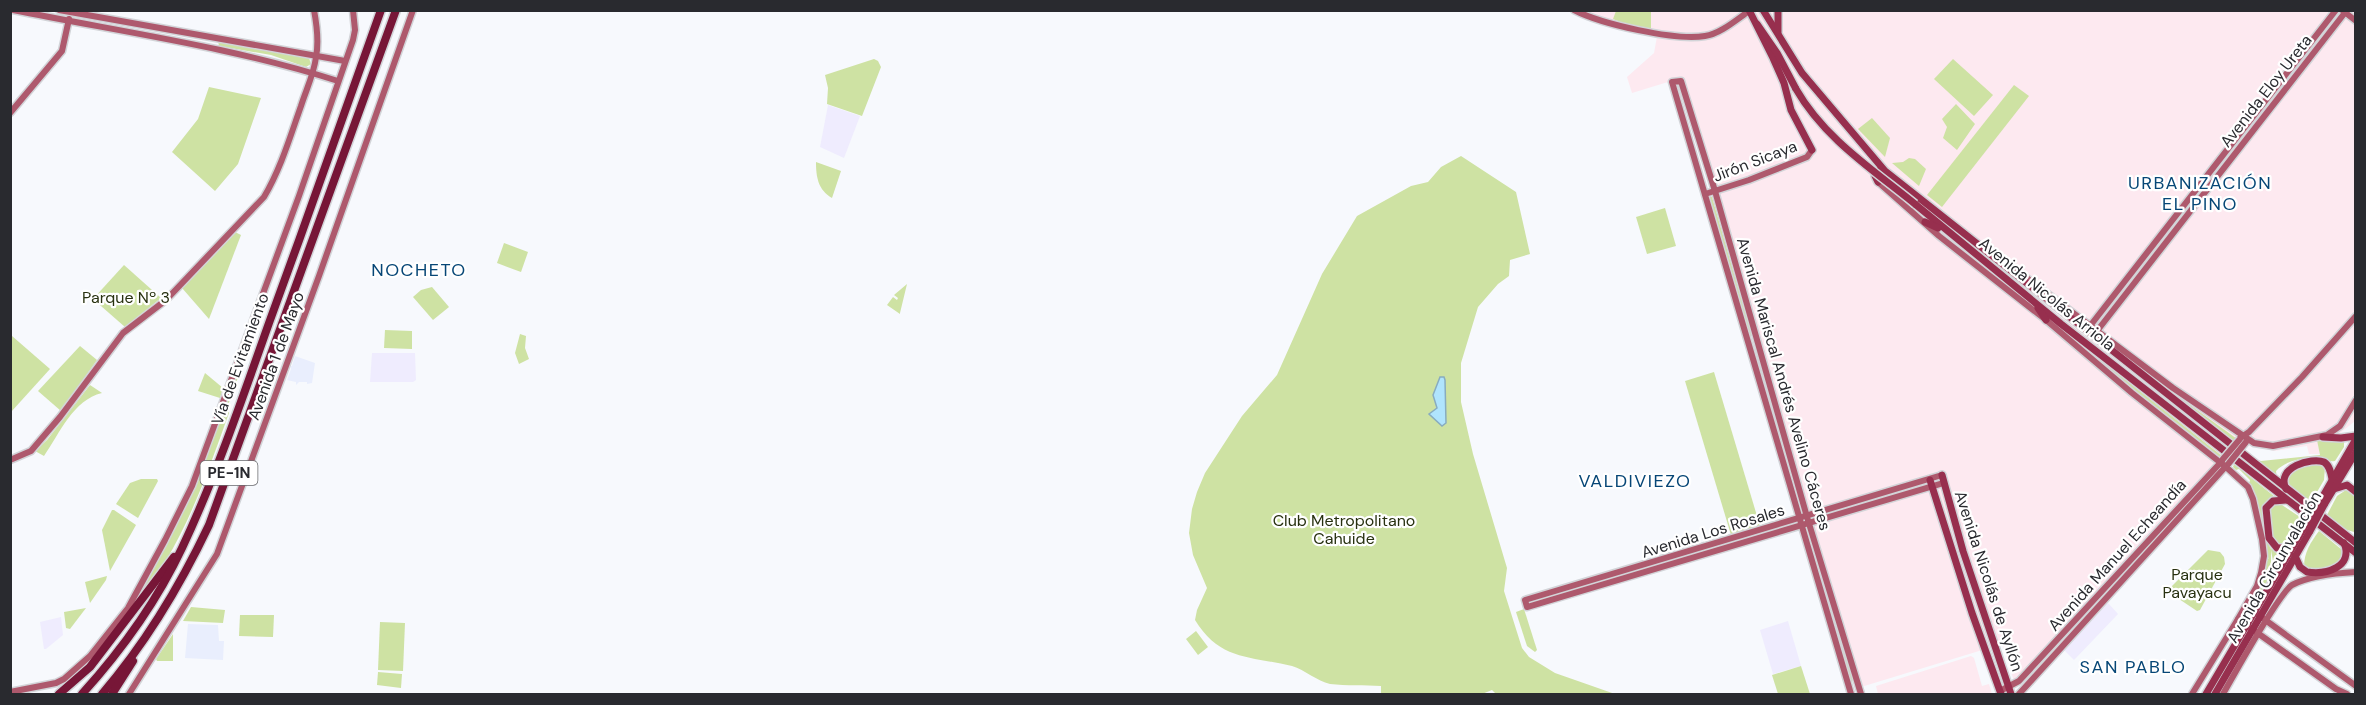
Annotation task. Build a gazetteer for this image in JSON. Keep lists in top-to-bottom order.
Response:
{
  "streets": {
    "highway": ["Vía de Evitamiento", "PE-1N"],
    "main road": ["Avenida Nicolás Arriola", "Avenida Circunvalación", "Avenida Nicolás de Ayllón"],
    "street": [
      "Avenida Eloy Ureta",
      "Jirón Sicaya",
      "Avenida 1 de Mayo",
      "Avenida Mariscal Andrés Avelino Cáceres",
      "Avenida Los Rosales",
      "Avenida Manuel Echeandía"
    ]
  },
  "crossings": [
    ["Jirón Sicaya", "Avenida Mariscal Andrés Avelino Cáceres"],
    ["Avenida Mariscal Andrés Avelino Cáceres", "Avenida Los Rosales"],
    ["Avenida Los Rosales", "Avenida Nicolás de Ayllón"],
    ["Avenida Manuel Echeandía", "Avenida Nicolás de Ayllón"]
  ],
  "districts": [
    "URBANIZACIÓN EL PINO",
    "NOCHETO",
    "VALDIVIEZO",
    "SAN PABLO"
  ],
  "parks": ["Parque Nº 3", "Club Metropolitano Cahuide", "Parque Pavayacu"]
}
